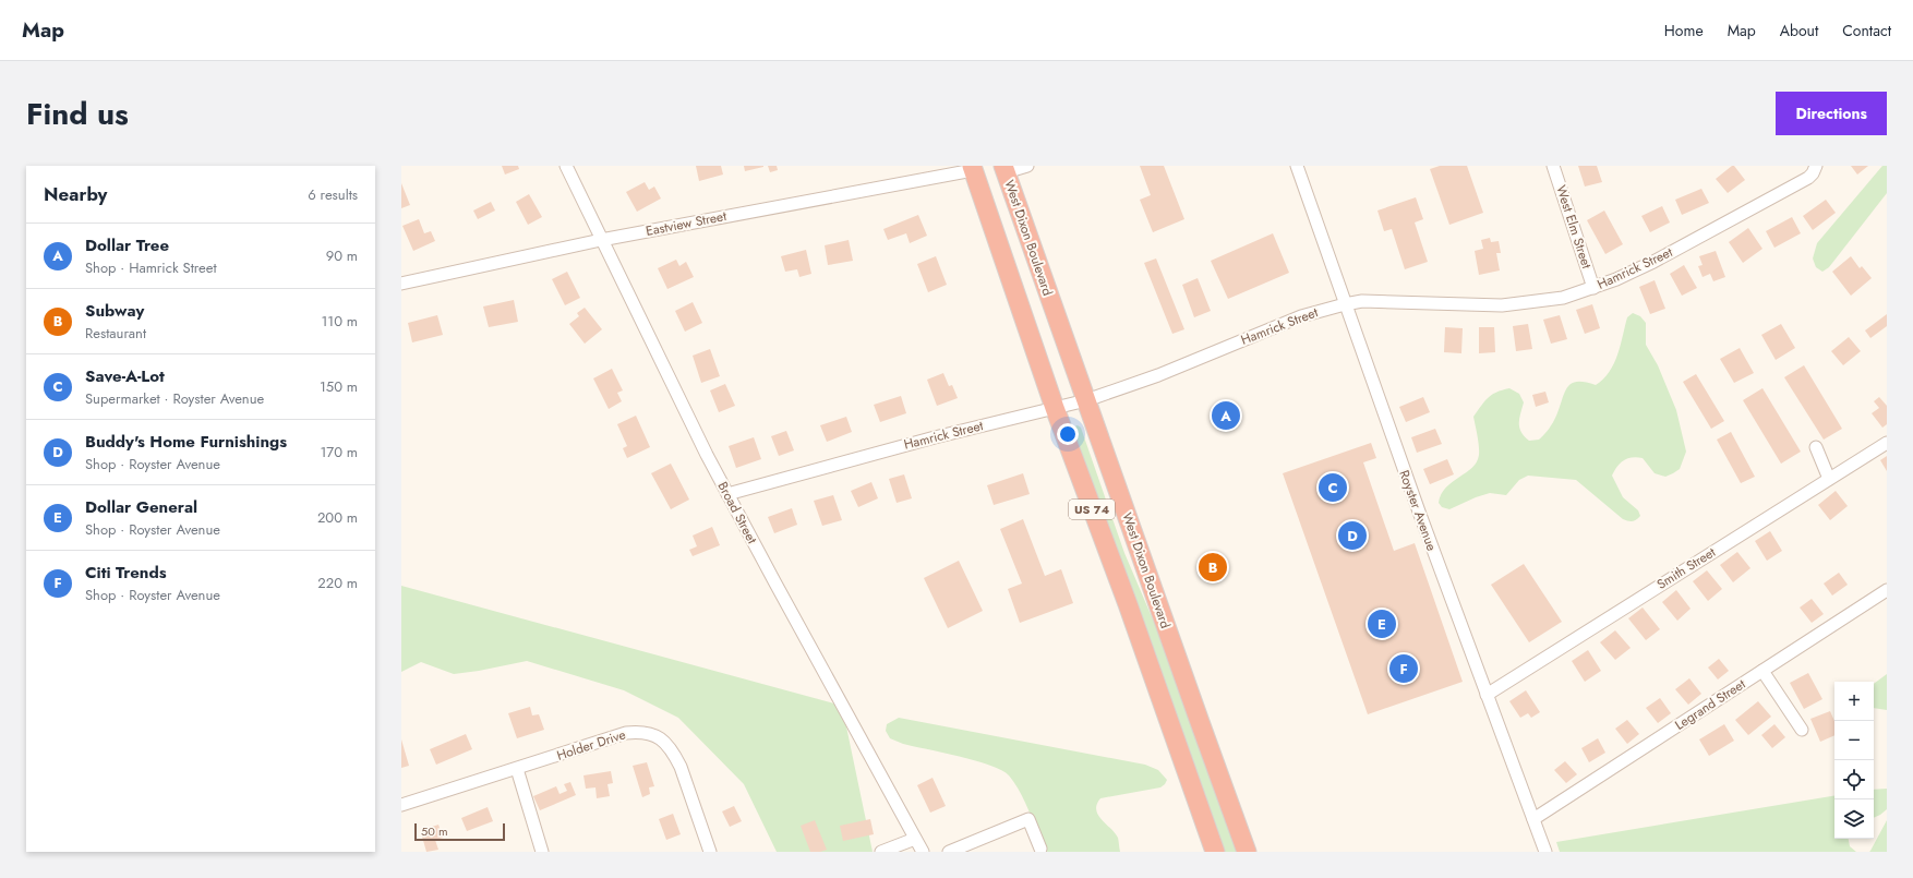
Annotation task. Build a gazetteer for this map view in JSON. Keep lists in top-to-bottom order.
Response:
{
  "streets": {
    "highway": ["West Dixon Boulevard", "US 74"],
    "street": [
      "Eastview Street",
      "West Elm Street",
      "Hamrick Street",
      "Royster Avenue",
      "Broad Street",
      "Smith Street",
      "Legrand Street",
      "Holder Drive"
    ]
  },
  "crossings": [
    ["Eastview Street", "US 74"],
    ["Eastview Street", "Broad Street"],
    ["West Elm Street", "Hamrick Street"],
    ["West Dixon Boulevard", "Hamrick Street"],
    ["Hamrick Street", "US 74"],
    ["Hamrick Street", "Royster Avenue"],
    ["Hamrick Street", "Broad Street"],
    ["Royster Avenue", "Smith Street"],
    ["Royster Avenue", "Legrand Street"]
  ],
  "scale_bar": "50 m",
  "page": {
    "header": "Map",
    "nav": [
      "Home",
      "Map",
      "About",
      "Contact"
    ],
    "title": "Find us",
    "buttons": "Directions",
    "heading": ["Nearby", "6 results"],
    "list": [
      {
        "mark": "A",
        "name": "Dollar Tree",
        "note": "Shop · Hamrick Street",
        "value": "90 m"
      },
      {
        "mark": "B",
        "name": "Subway",
        "note": "Restaurant",
        "value": "110 m"
      },
      {
        "mark": "C",
        "name": "Save-A-Lot",
        "note": "Supermarket · Royster Avenue",
        "value": "150 m"
      },
      {
        "mark": "D",
        "name": "Buddy's Home Furnishings",
        "note": "Shop · Royster Avenue",
        "value": "170 m"
      },
      {
        "mark": "E",
        "name": "Dollar General",
        "note": "Shop · Royster Avenue",
        "value": "200 m"
      },
      {
        "mark": "F",
        "name": "Citi Trends",
        "note": "Shop · Royster Avenue",
        "value": "220 m"
      }
    ],
    "pins": [
      "A",
      "C",
      "D",
      "B",
      "E",
      "F"
    ],
    "map_buttons": ["+", "−"],
    "scale": "50 m"
  }
}
